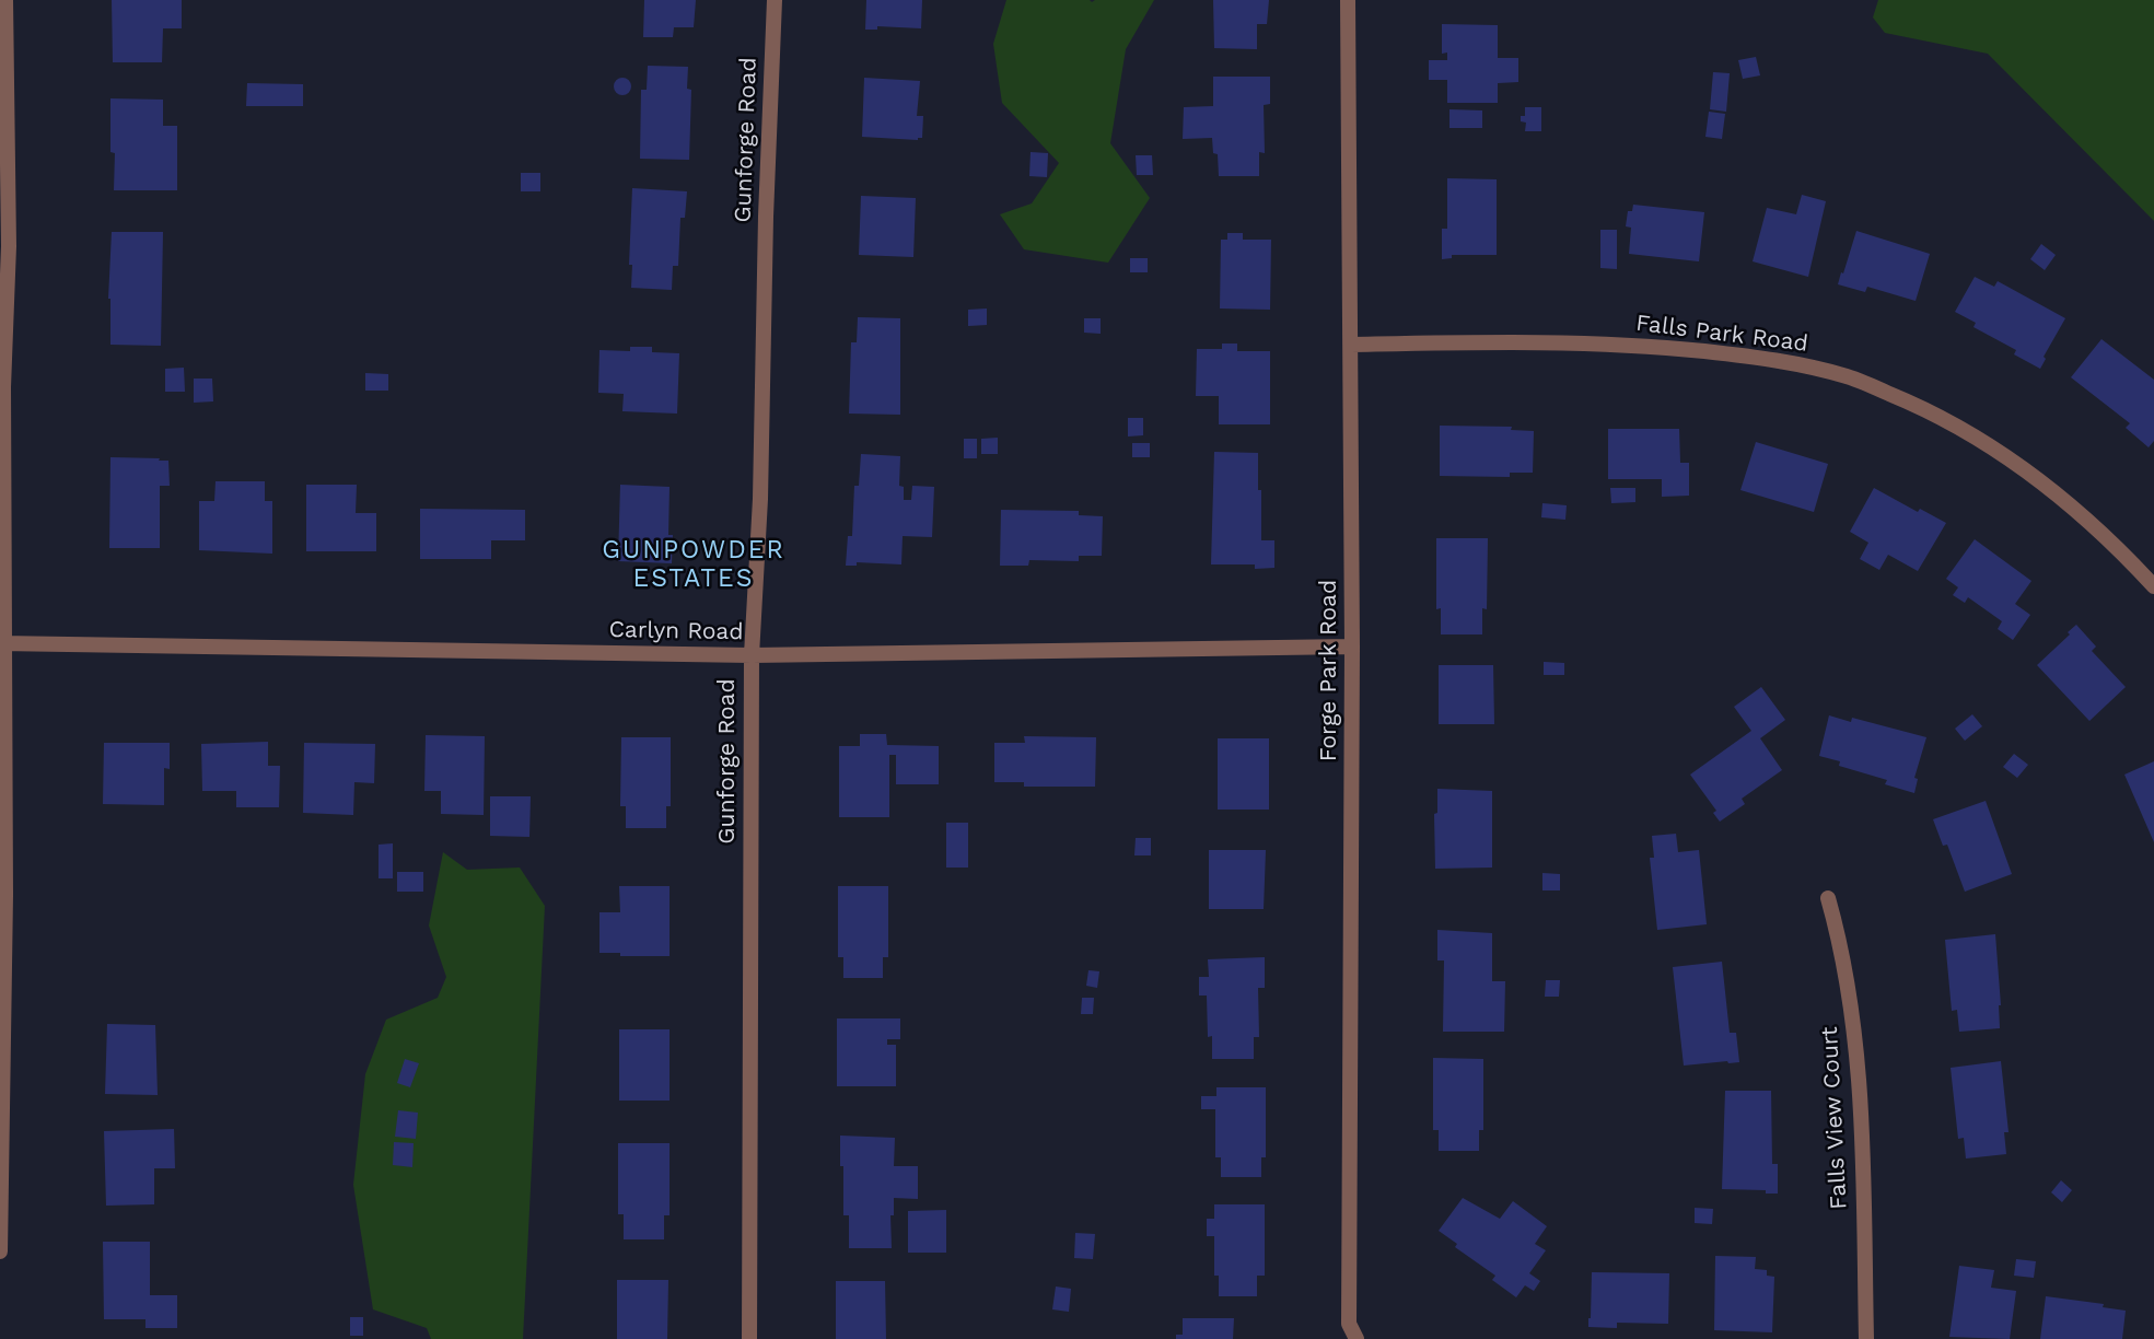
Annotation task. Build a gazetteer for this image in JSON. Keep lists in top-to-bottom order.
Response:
{
  "streets": {
    "street": [
      "Gunforge Road",
      "Falls Park Road",
      "Carlyn Road",
      "Forge Park Road",
      "Falls View Court"
    ]
  },
  "crossings": [
    ["Gunforge Road", "Carlyn Road"],
    ["Falls Park Road", "Forge Park Road"],
    ["Carlyn Road", "Forge Park Road"]
  ],
  "districts": ["GUNPOWDER ESTATES"]
}
